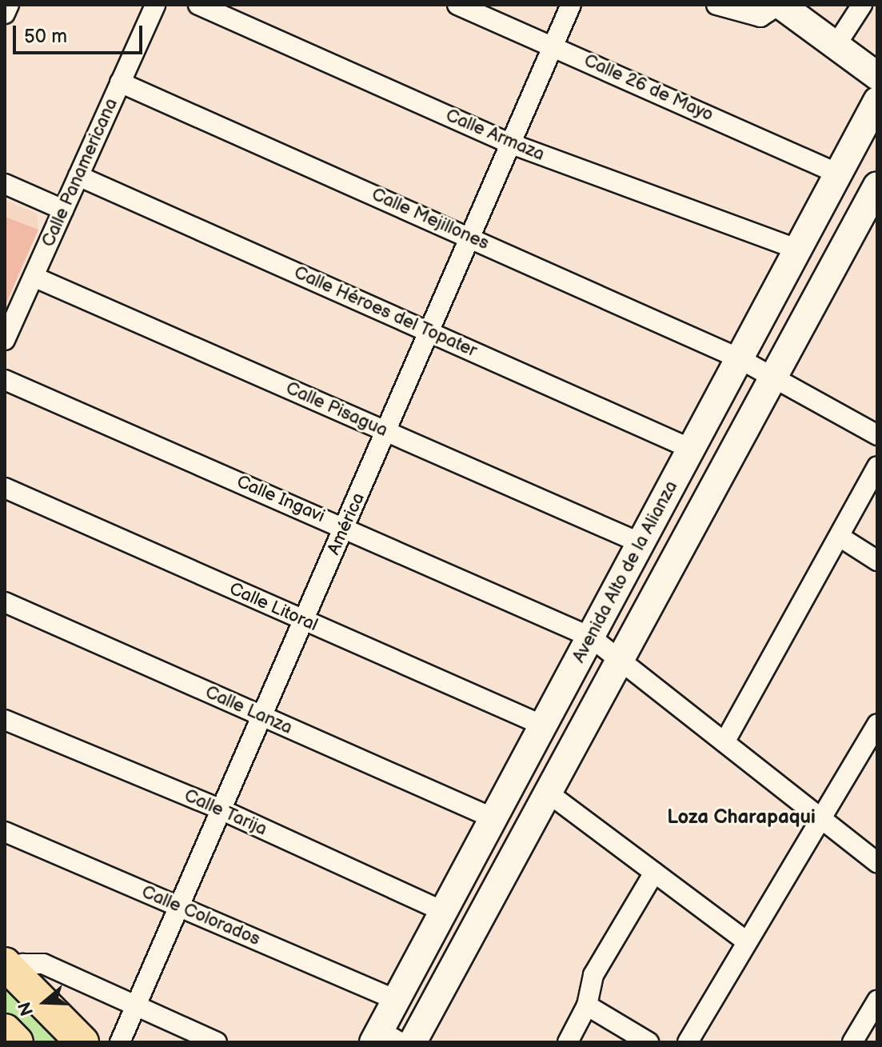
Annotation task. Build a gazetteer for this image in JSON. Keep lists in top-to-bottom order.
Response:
{
  "streets": {
    "street": [
      "Calle 26 de Mayo",
      "Calle Armaza",
      "Calle Panamericana",
      "Calle Mejillones",
      "Calle Héroes del Topater",
      "Calle Pisagua",
      "Calle Ingavi",
      "América",
      "Avenida Alto de la Alianza",
      "Calle Litoral",
      "Calle Lanza",
      "Calle Tarija",
      "Calle Colorados"
    ]
  },
  "crossings": [
    ["Calle 26 de Mayo", "América"],
    ["Calle 26 de Mayo", "Avenida Alto de la Alianza"],
    ["Calle Armaza", "América"],
    ["Calle Armaza", "Avenida Alto de la Alianza"],
    ["Calle Panamericana", "Calle Mejillones"],
    ["Calle Panamericana", "Calle Héroes del Topater"],
    ["Calle Panamericana", "Calle Pisagua"],
    ["Calle Mejillones", "América"],
    ["Calle Mejillones", "Avenida Alto de la Alianza"],
    ["Calle Héroes del Topater", "América"],
    ["Calle Héroes del Topater", "Avenida Alto de la Alianza"],
    ["Calle Pisagua", "América"],
    ["Calle Pisagua", "Avenida Alto de la Alianza"],
    ["Calle Ingavi", "América"],
    ["Calle Ingavi", "Avenida Alto de la Alianza"],
    ["América", "Calle Litoral"],
    ["América", "Calle Lanza"],
    ["América", "Calle Tarija"],
    ["América", "Calle Colorados"],
    ["Avenida Alto de la Alianza", "Calle Litoral"],
    ["Avenida Alto de la Alianza", "Calle Lanza"],
    ["Avenida Alto de la Alianza", "Calle Tarija"],
    ["Avenida Alto de la Alianza", "Calle Colorados"]
  ],
  "districts": ["Loza Charapaqui"],
  "scale_bar": "50 m",
  "north": "left"
}
